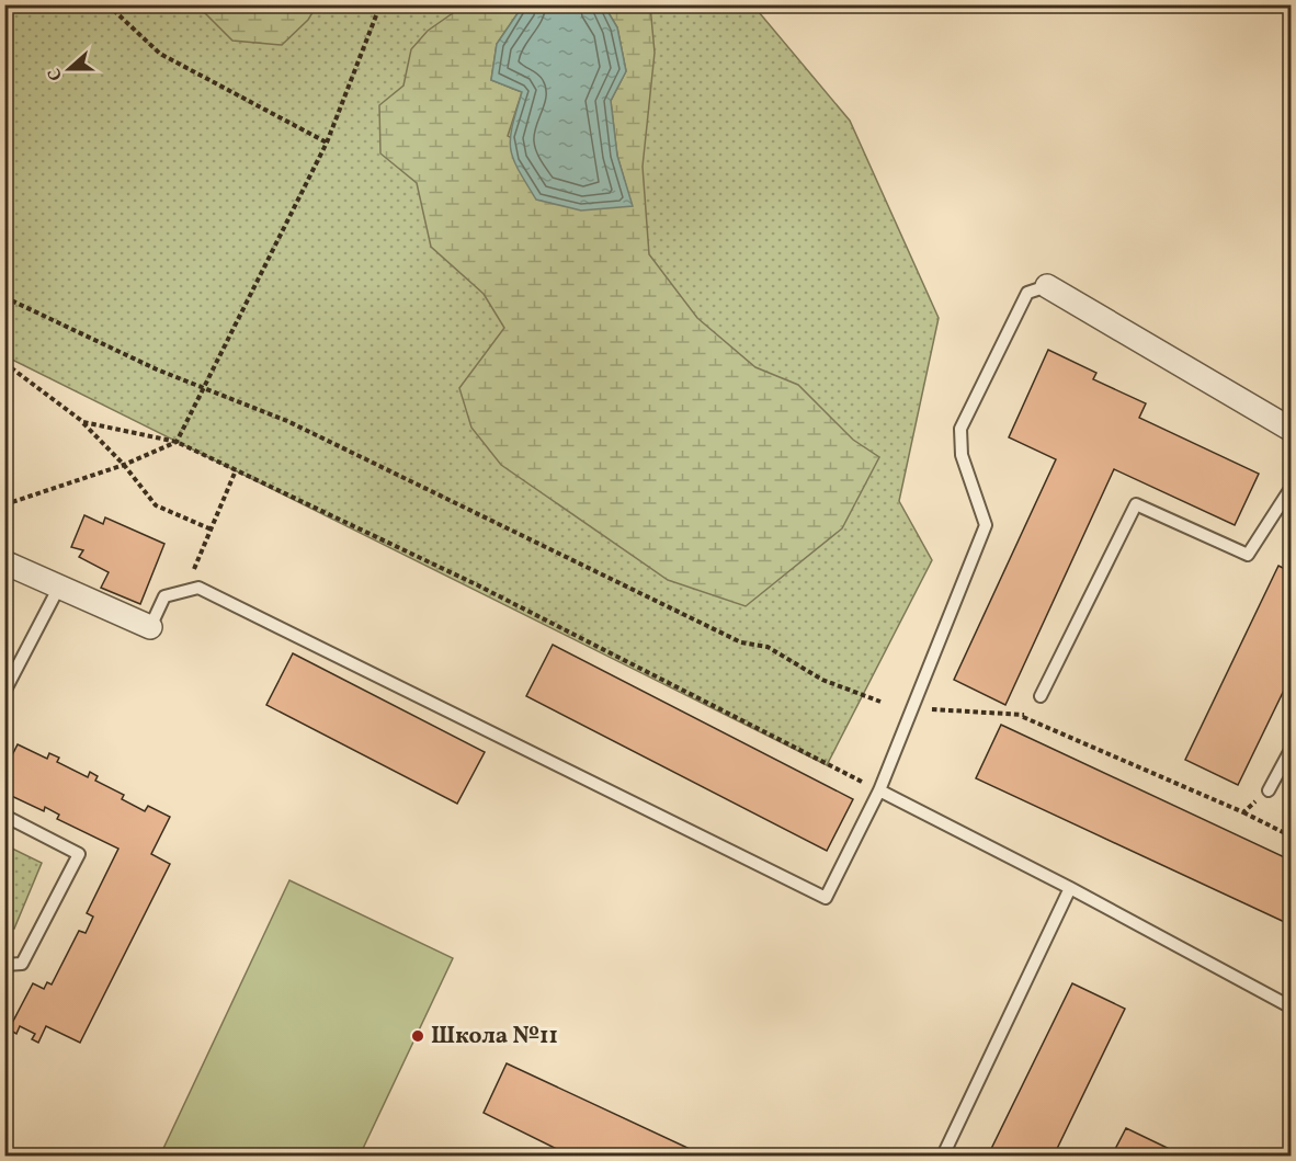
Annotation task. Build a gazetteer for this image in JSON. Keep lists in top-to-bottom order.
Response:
{
  "places": ["Школа №11"],
  "north": "left"
}
